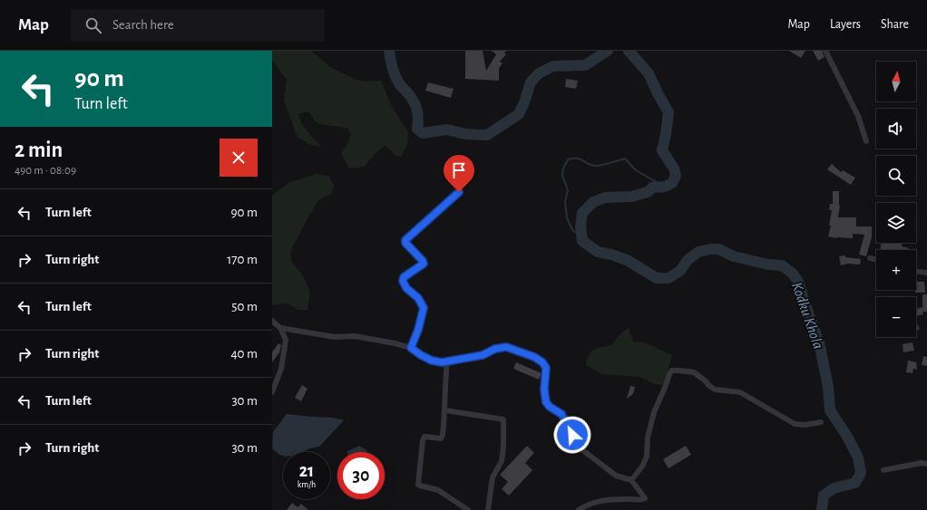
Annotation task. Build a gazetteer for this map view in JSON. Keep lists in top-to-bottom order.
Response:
{
  "water": ["Kodku Khola"],
  "north": "top",
  "page": {
    "header": "Map",
    "search": "Search here",
    "nav": ["Map", "Layers", "Share"],
    "turn": ["90 m", "Turn left"],
    "map_buttons": ["+", "−"],
    "heading": ["2 min", "490 m · 08:09"],
    "list": [
      {
        "name": "Turn left",
        "value": "90 m"
      },
      {
        "name": "Turn right",
        "value": "170 m"
      },
      {
        "name": "Turn left",
        "value": "50 m"
      },
      {
        "name": "Turn right",
        "value": "40 m"
      },
      {
        "name": "Turn left",
        "value": "30 m"
      },
      {
        "name": "Turn right",
        "value": "30 m"
      }
    ],
    "speed": "21 km/h",
    "limit": "30"
  }
}
